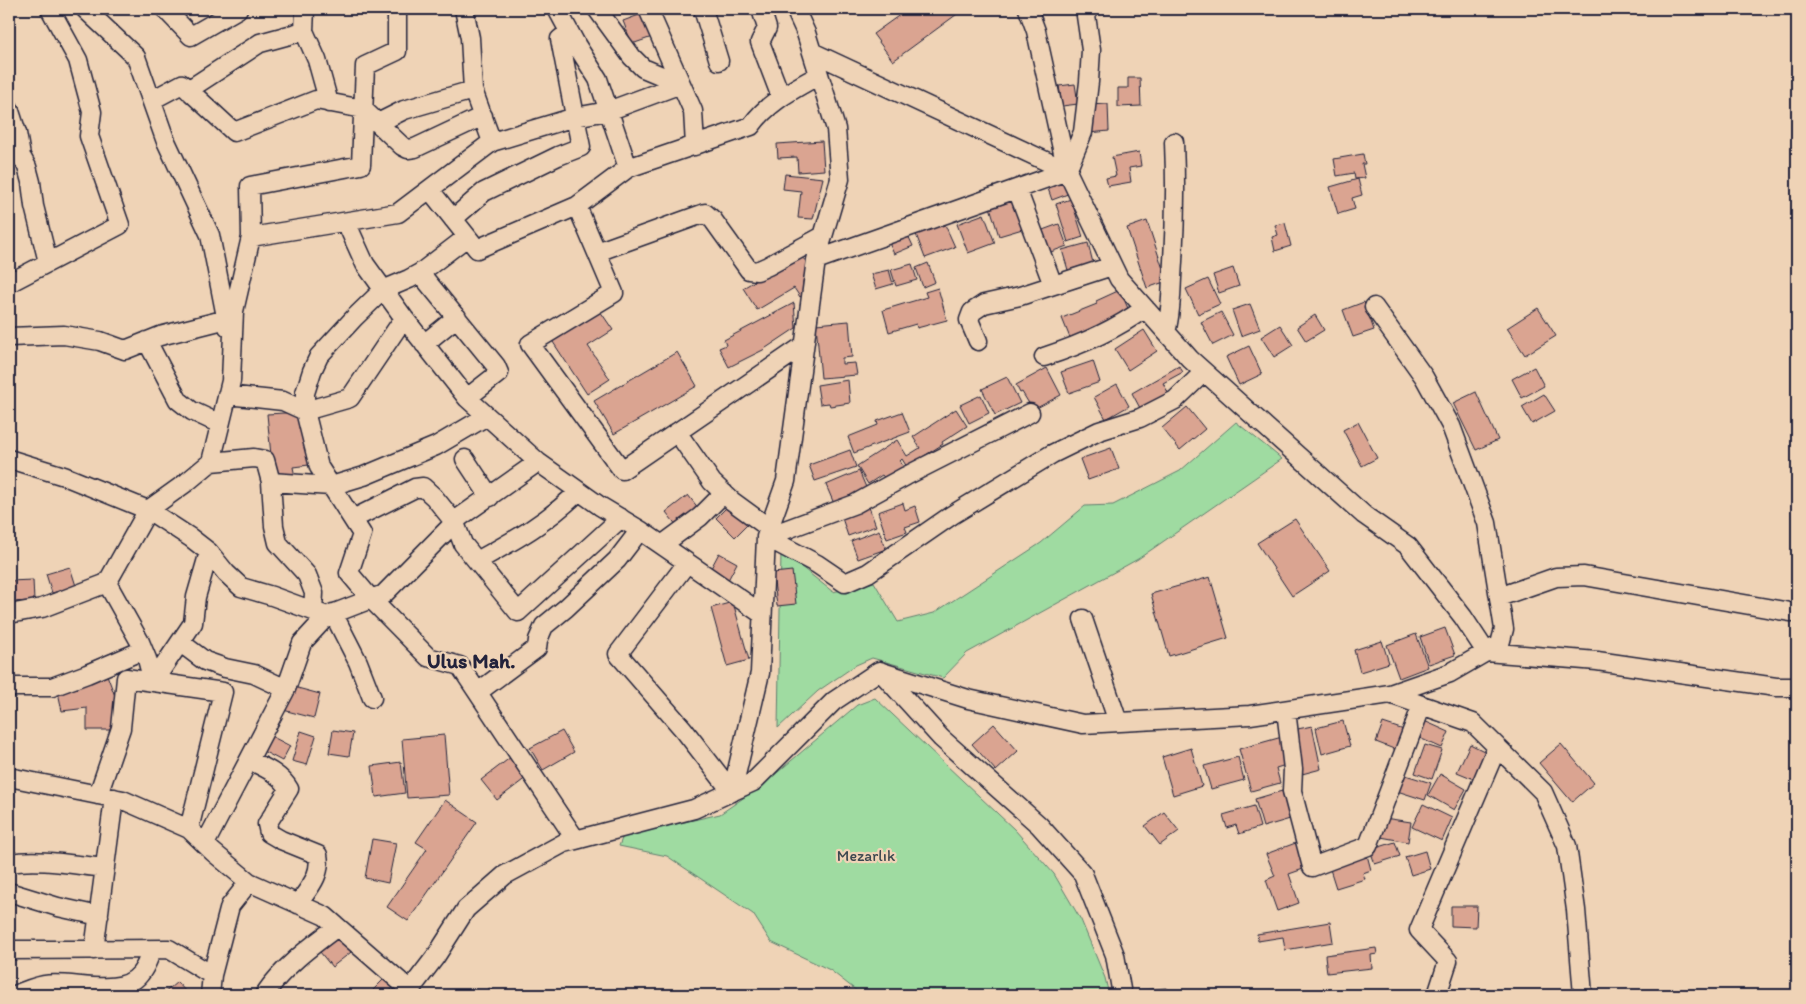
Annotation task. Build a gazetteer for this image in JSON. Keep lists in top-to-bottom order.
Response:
{
  "districts": ["Ulus Mah."],
  "parks": ["Mezarlık"]
}
